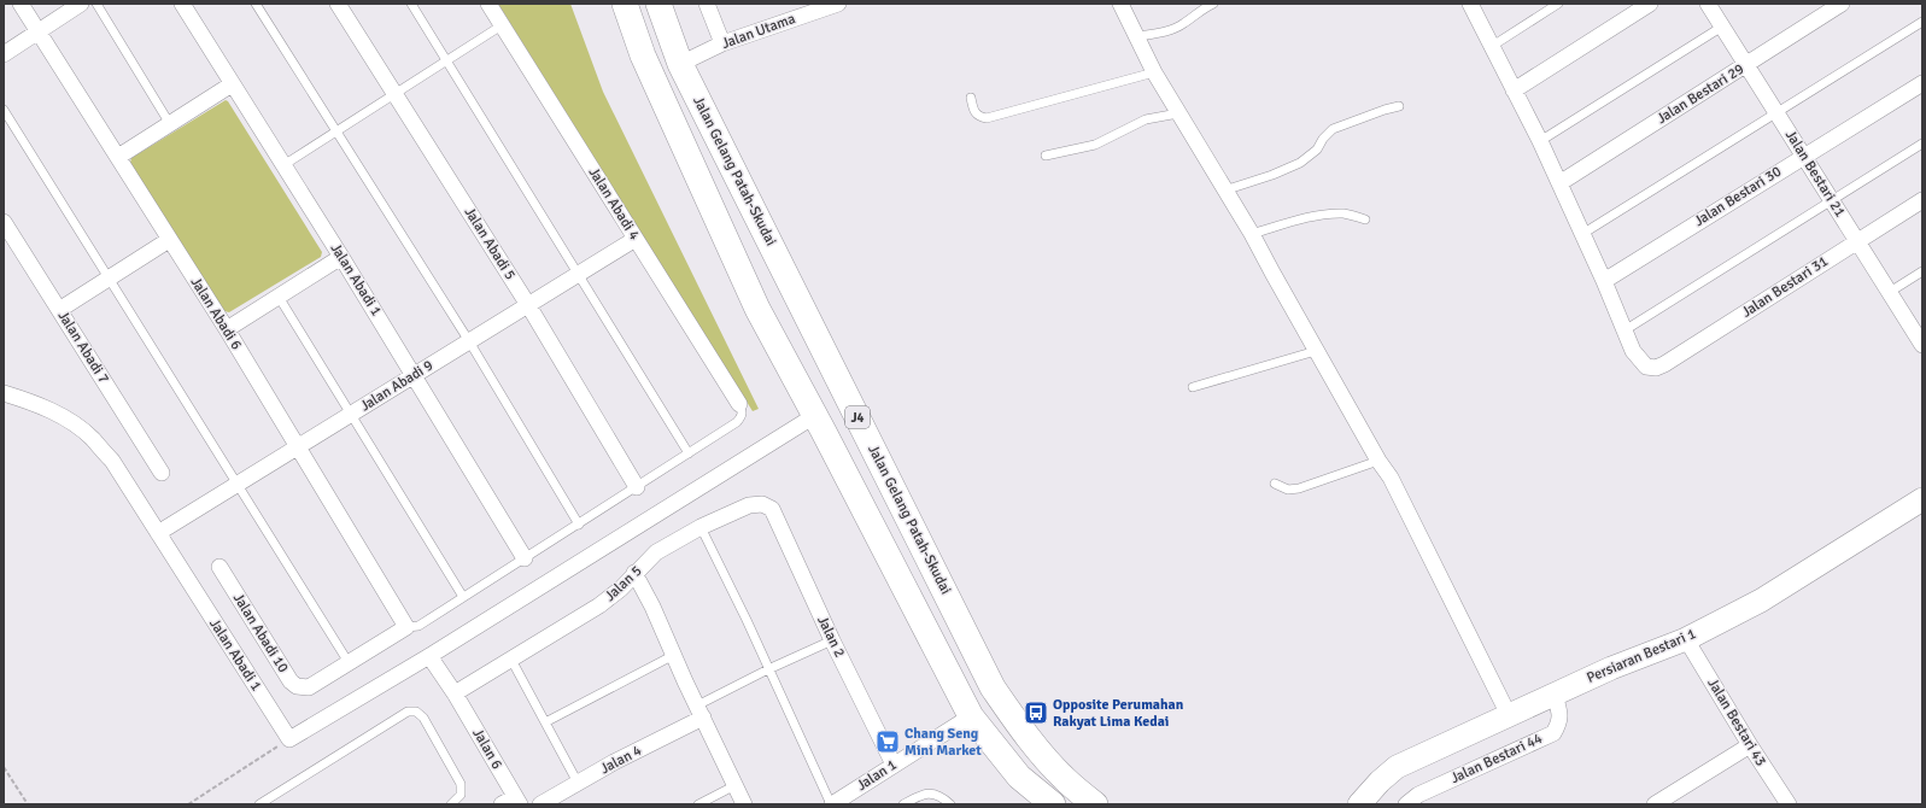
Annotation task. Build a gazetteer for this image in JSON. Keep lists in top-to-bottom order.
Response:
{
  "streets": {
    "main road": ["Jalan Gelang Patah-Skudai", "J4"],
    "street": [
      "Jalan Utama",
      "Jalan Bestari 29",
      "Jalan Bestari 21",
      "Jalan Bestari 30",
      "Jalan Abadi 4",
      "Jalan Abadi 5",
      "Jalan Abadi 1",
      "Jalan Bestari 31",
      "Jalan Abadi 6",
      "Jalan Abadi 7",
      "Jalan Abadi 9",
      "Jalan 5",
      "Jalan Abadi 10",
      "Jalan 2",
      "Persiaran Bestari 1",
      "Jalan Bestari 43",
      "Jalan 6",
      "Jalan Bestari 44",
      "Jalan 4",
      "Jalan 1"
    ]
  },
  "crossings": [
    ["Jalan Utama", "Jalan Gelang Patah-Skudai"],
    ["Jalan Bestari 29", "Jalan Bestari 21"],
    ["Jalan Bestari 21", "Jalan Bestari 30"],
    ["Jalan Bestari 21", "Jalan Bestari 31"],
    ["Jalan Abadi 4", "Jalan Abadi 9"],
    ["Jalan Abadi 5", "Jalan Abadi 9"],
    ["Jalan Abadi 1", "Jalan Abadi 9"],
    ["Jalan Abadi 6", "Jalan Abadi 9"],
    ["J4", "Jalan 1"],
    ["Jalan 5", "Jalan 2"],
    ["Jalan 5", "Jalan 6"],
    ["Jalan 2", "Jalan 1"],
    ["Persiaran Bestari 1", "Jalan Bestari 43"],
    ["Persiaran Bestari 1", "Jalan Bestari 44"]
  ],
  "places": {
    "bus stop": ["Opposite Perumahan Rakyat Lima Kedai"],
    "supermarket": ["Chang Seng Mini Market"]
  }
}
